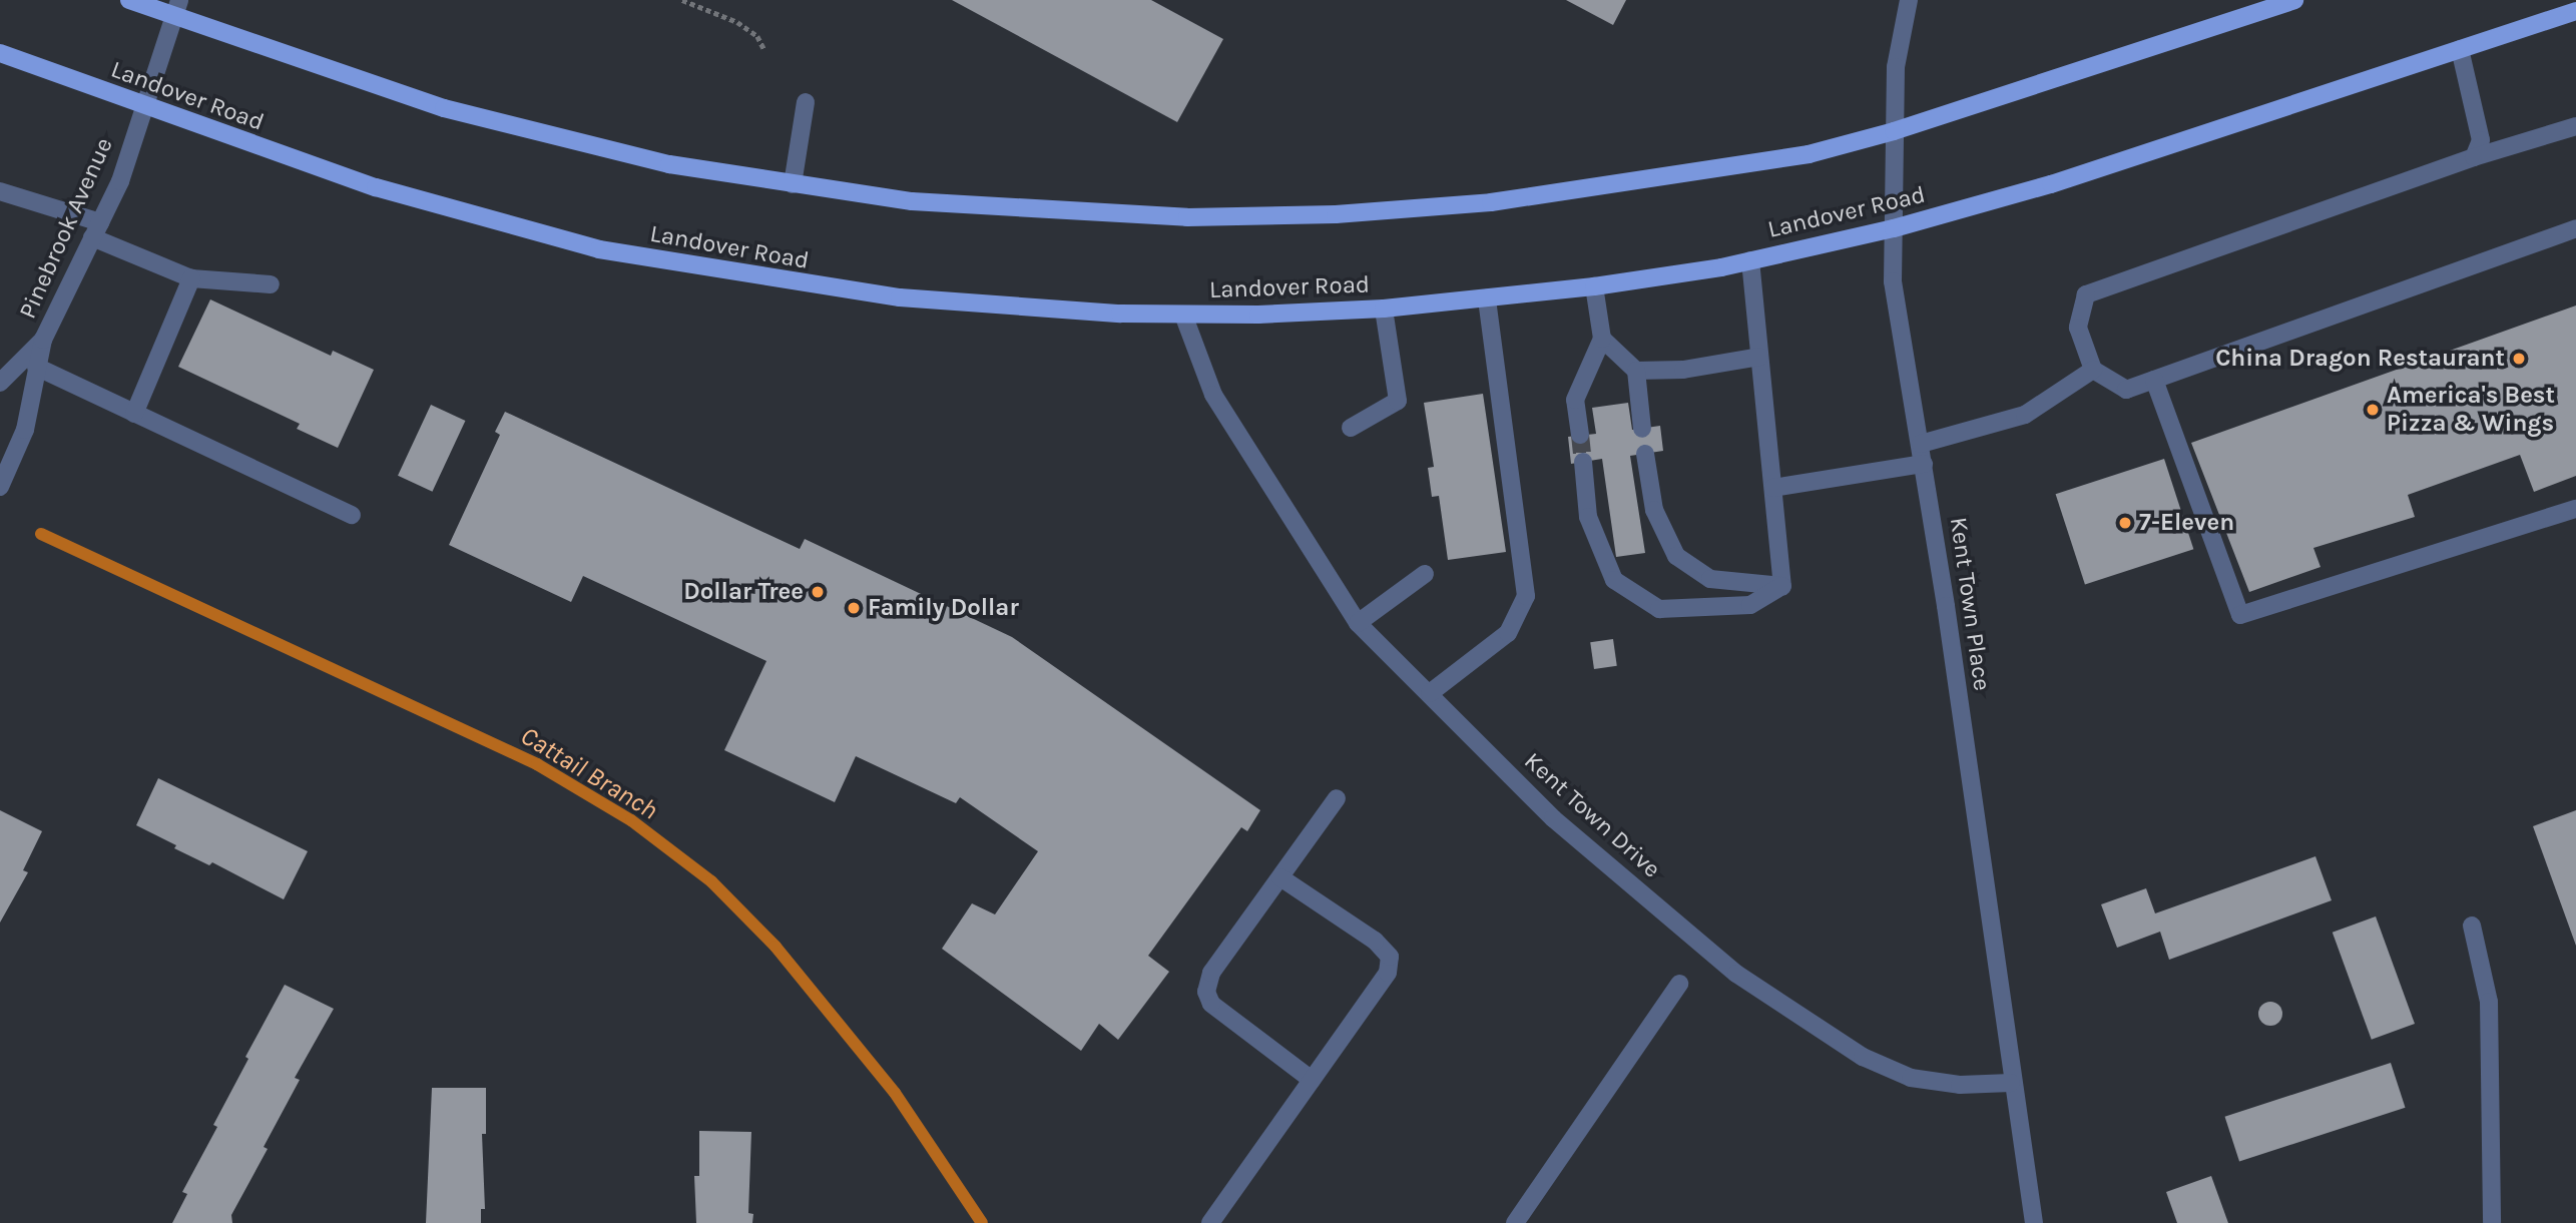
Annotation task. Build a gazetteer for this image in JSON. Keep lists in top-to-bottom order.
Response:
{
  "streets": {
    "main road": ["Landover Road"],
    "street": ["Pinebrook Avenue", "Kent Town Place", "Kent Town Drive"]
  },
  "crossings": [
    ["Landover Road", "Pinebrook Avenue"],
    ["Landover Road", "Kent Town Place"],
    ["Landover Road", "Kent Town Drive"],
    ["Kent Town Place", "Kent Town Drive"]
  ],
  "water": ["Cattail Branch"],
  "places": [
    "China Dragon Restaurant",
    "America's Best Pizza & Wings",
    "7-Eleven",
    "Dollar Tree",
    "Family Dollar"
  ]
}
